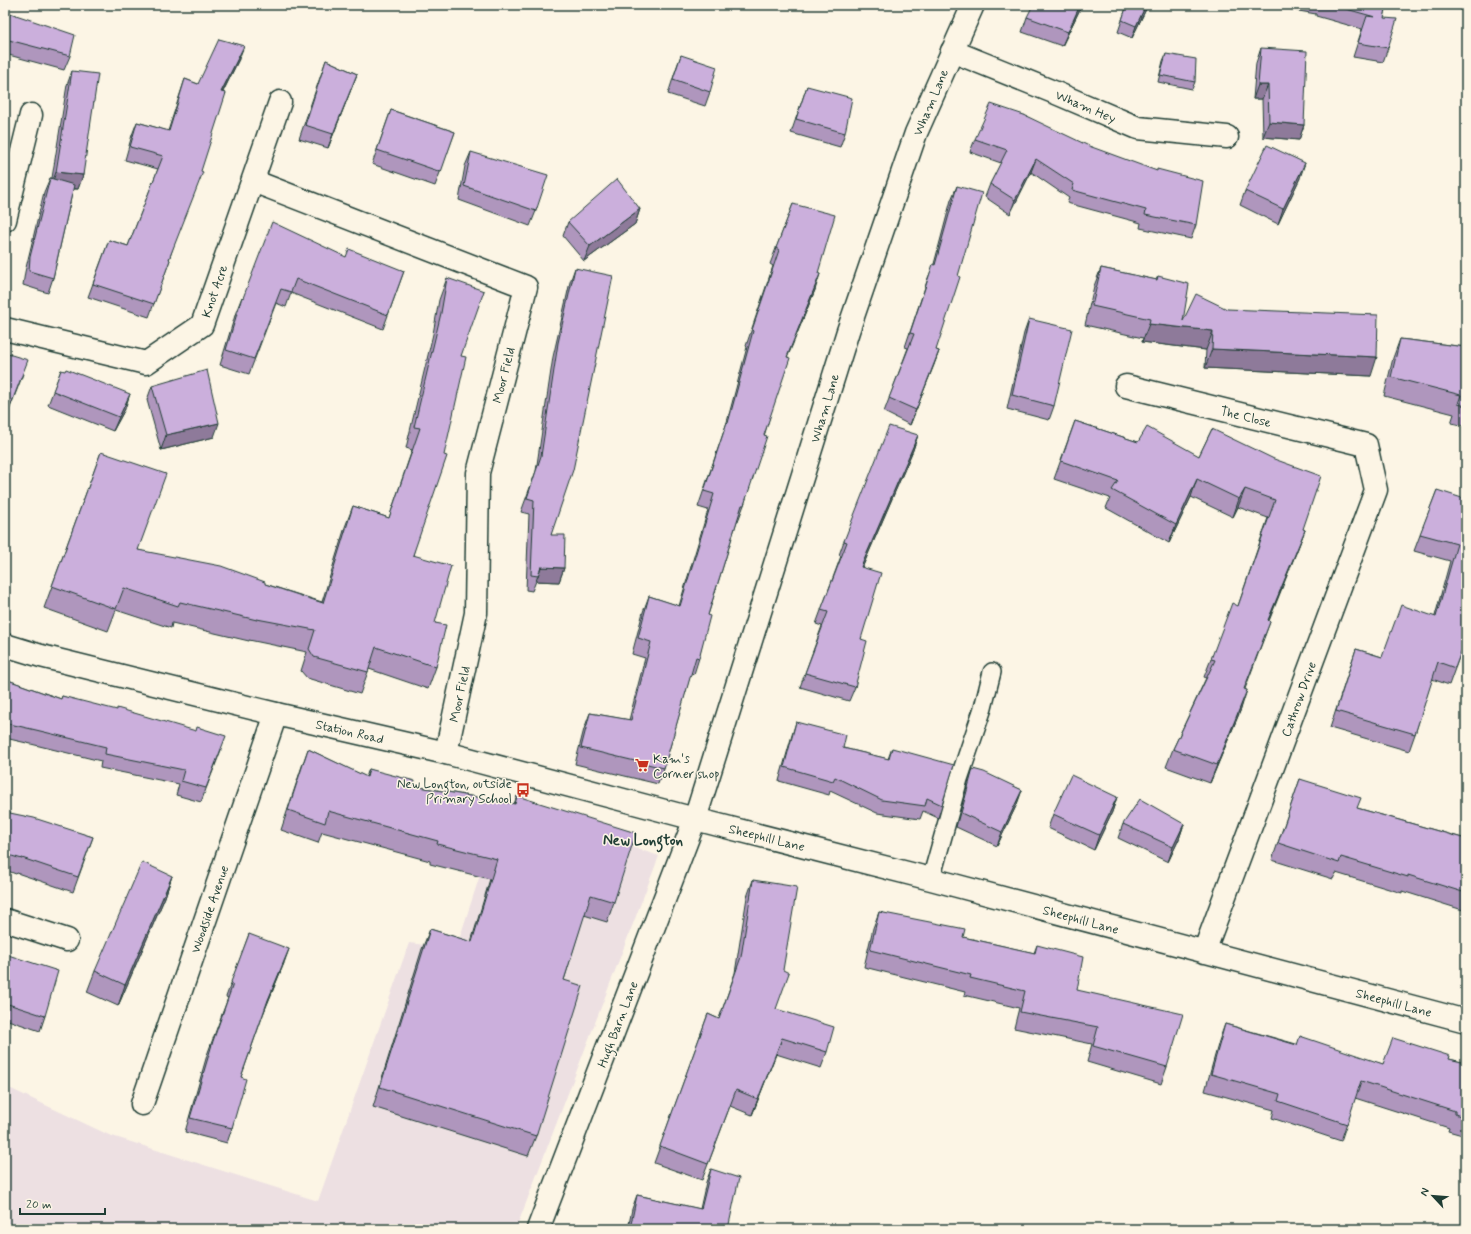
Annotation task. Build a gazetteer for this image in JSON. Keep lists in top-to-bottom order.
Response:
{
  "streets": {
    "street": [
      "Wham Lane",
      "Wham Hey",
      "Knot Acre",
      "Moor Field",
      "The Close",
      "Cathrow Drive",
      "Station Road",
      "Sheephill Lane",
      "Woodside Avenue",
      "Hugh Barn Lane"
    ]
  },
  "crossings": [
    ["Wham Lane", "Wham Hey"],
    ["Wham Lane", "Station Road"],
    ["Wham Lane", "Sheephill Lane"],
    ["Wham Lane", "Hugh Barn Lane"],
    ["Knot Acre", "Moor Field"],
    ["Moor Field", "Station Road"],
    ["The Close", "Cathrow Drive"],
    ["Cathrow Drive", "Sheephill Lane"],
    ["Station Road", "Sheephill Lane"],
    ["Station Road", "Woodside Avenue"],
    ["Station Road", "Hugh Barn Lane"],
    ["Sheephill Lane", "Hugh Barn Lane"]
  ],
  "districts": ["New Longton"],
  "places": {
    "supermarket": ["Kam's Corner shop"],
    "bus stop": ["New Longton, outside Primary School"]
  },
  "scale_bar": "20 m",
  "north": "top left"
}
